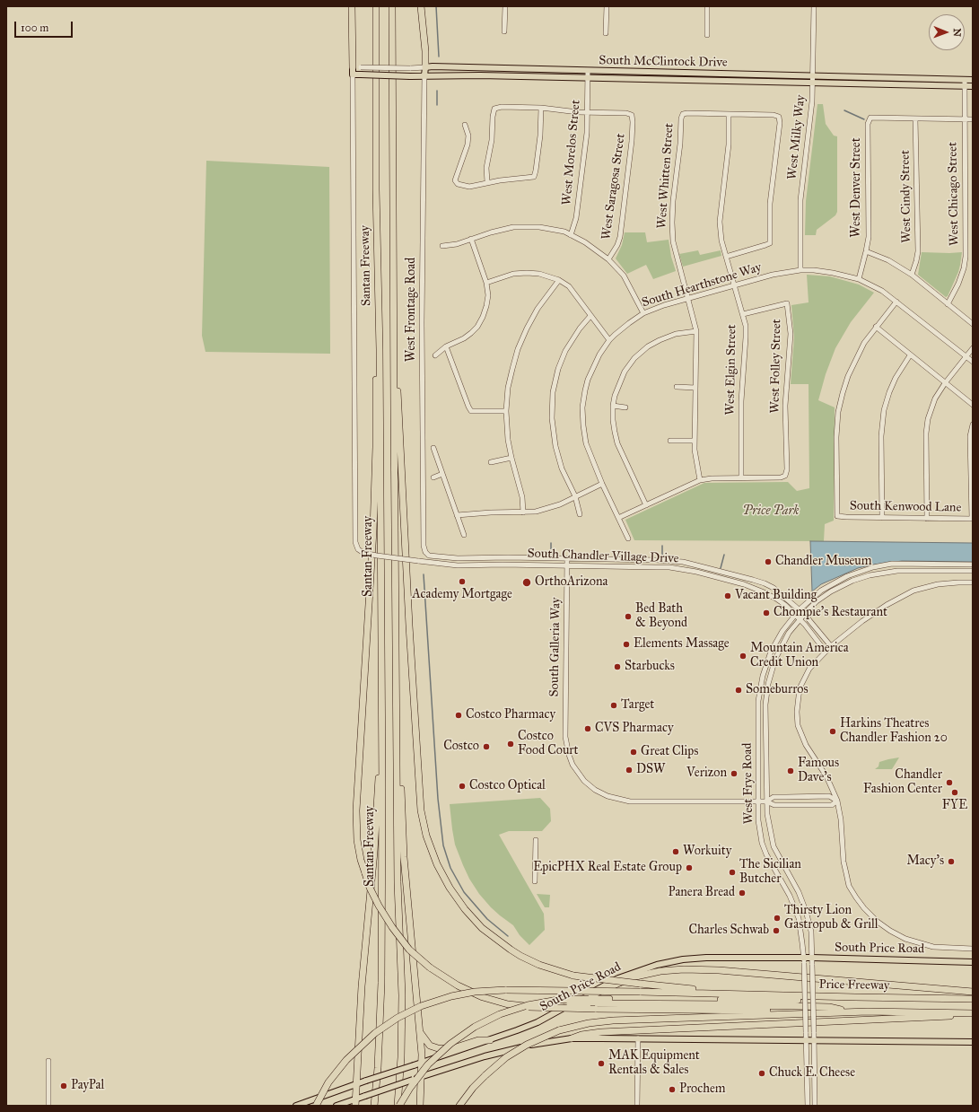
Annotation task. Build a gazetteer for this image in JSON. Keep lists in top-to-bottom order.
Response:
{
  "streets": {
    "highway": ["Santan Freeway", "Price Freeway"],
    "main road": ["South McClintock Drive", "West Frontage Road", "South Price Road"],
    "street": [
      "West Milky Way",
      "West Morelos Street",
      "West Whitten Street",
      "West Saragosa Street",
      "West Denver Street",
      "West Chicago Street",
      "West Cindy Street",
      "South Hearthstone Way",
      "West Folley Street",
      "West Elgin Street",
      "South Kenwood Lane",
      "South Chandler Village Drive",
      "South Galleria Way",
      "West Frye Road"
    ]
  },
  "crossings": [
    ["South McClintock Drive", "West Milky Way"],
    ["South McClintock Drive", "West Morelos Street"],
    ["South McClintock Drive", "West Chicago Street"],
    ["South McClintock Drive", "West Frontage Road"],
    ["South McClintock Drive", "South Chandler Village Drive"],
    ["West Milky Way", "South Hearthstone Way"],
    ["West Morelos Street", "West Saragosa Street"],
    ["West Whitten Street", "South Hearthstone Way"],
    ["West Whitten Street", "West Elgin Street"],
    ["West Denver Street", "West Cindy Street"],
    ["West Denver Street", "South Hearthstone Way"],
    ["South Hearthstone Way", "West Elgin Street"],
    ["West Frontage Road", "South Chandler Village Drive"],
    ["West Folley Street", "West Elgin Street"],
    ["South Chandler Village Drive", "South Galleria Way"],
    ["South Chandler Village Drive", "West Frye Road"],
    ["South Galleria Way", "West Frye Road"],
    ["West Frye Road", "South Price Road"]
  ],
  "parks": ["Price Park"],
  "places": [
    "Chandler Museum",
    "Academy Mortgage",
    "OrthoArizona",
    "Vacant Building",
    "Chompie's Restaurant",
    "Bed Bath & Beyond",
    "Elements Massage",
    "Mountain America Credit Union",
    "Starbucks",
    "Someburros",
    "Target",
    "Costco Pharmacy",
    "CVS Pharmacy",
    "Harkins Theatres Chandler Fashion 20",
    "Costco Food Court",
    "Costco",
    "Great Clips",
    "DSW",
    "Famous Dave's",
    "Verizon",
    "Chandler Fashion Center",
    "Costco Optical",
    "FYE",
    "Workuity",
    "Macy's",
    "EpicPHX Real Estate Group",
    "The Sicilian Butcher",
    "Panera Bread",
    "Thirsty Lion Gastropub & Grill",
    "Charles Schwab",
    "MAK Equipment Rentals & Sales",
    "Chuck E. Cheese",
    "PayPal",
    "Prochem"
  ],
  "scale_bar": "100 m",
  "north": "right"
}
